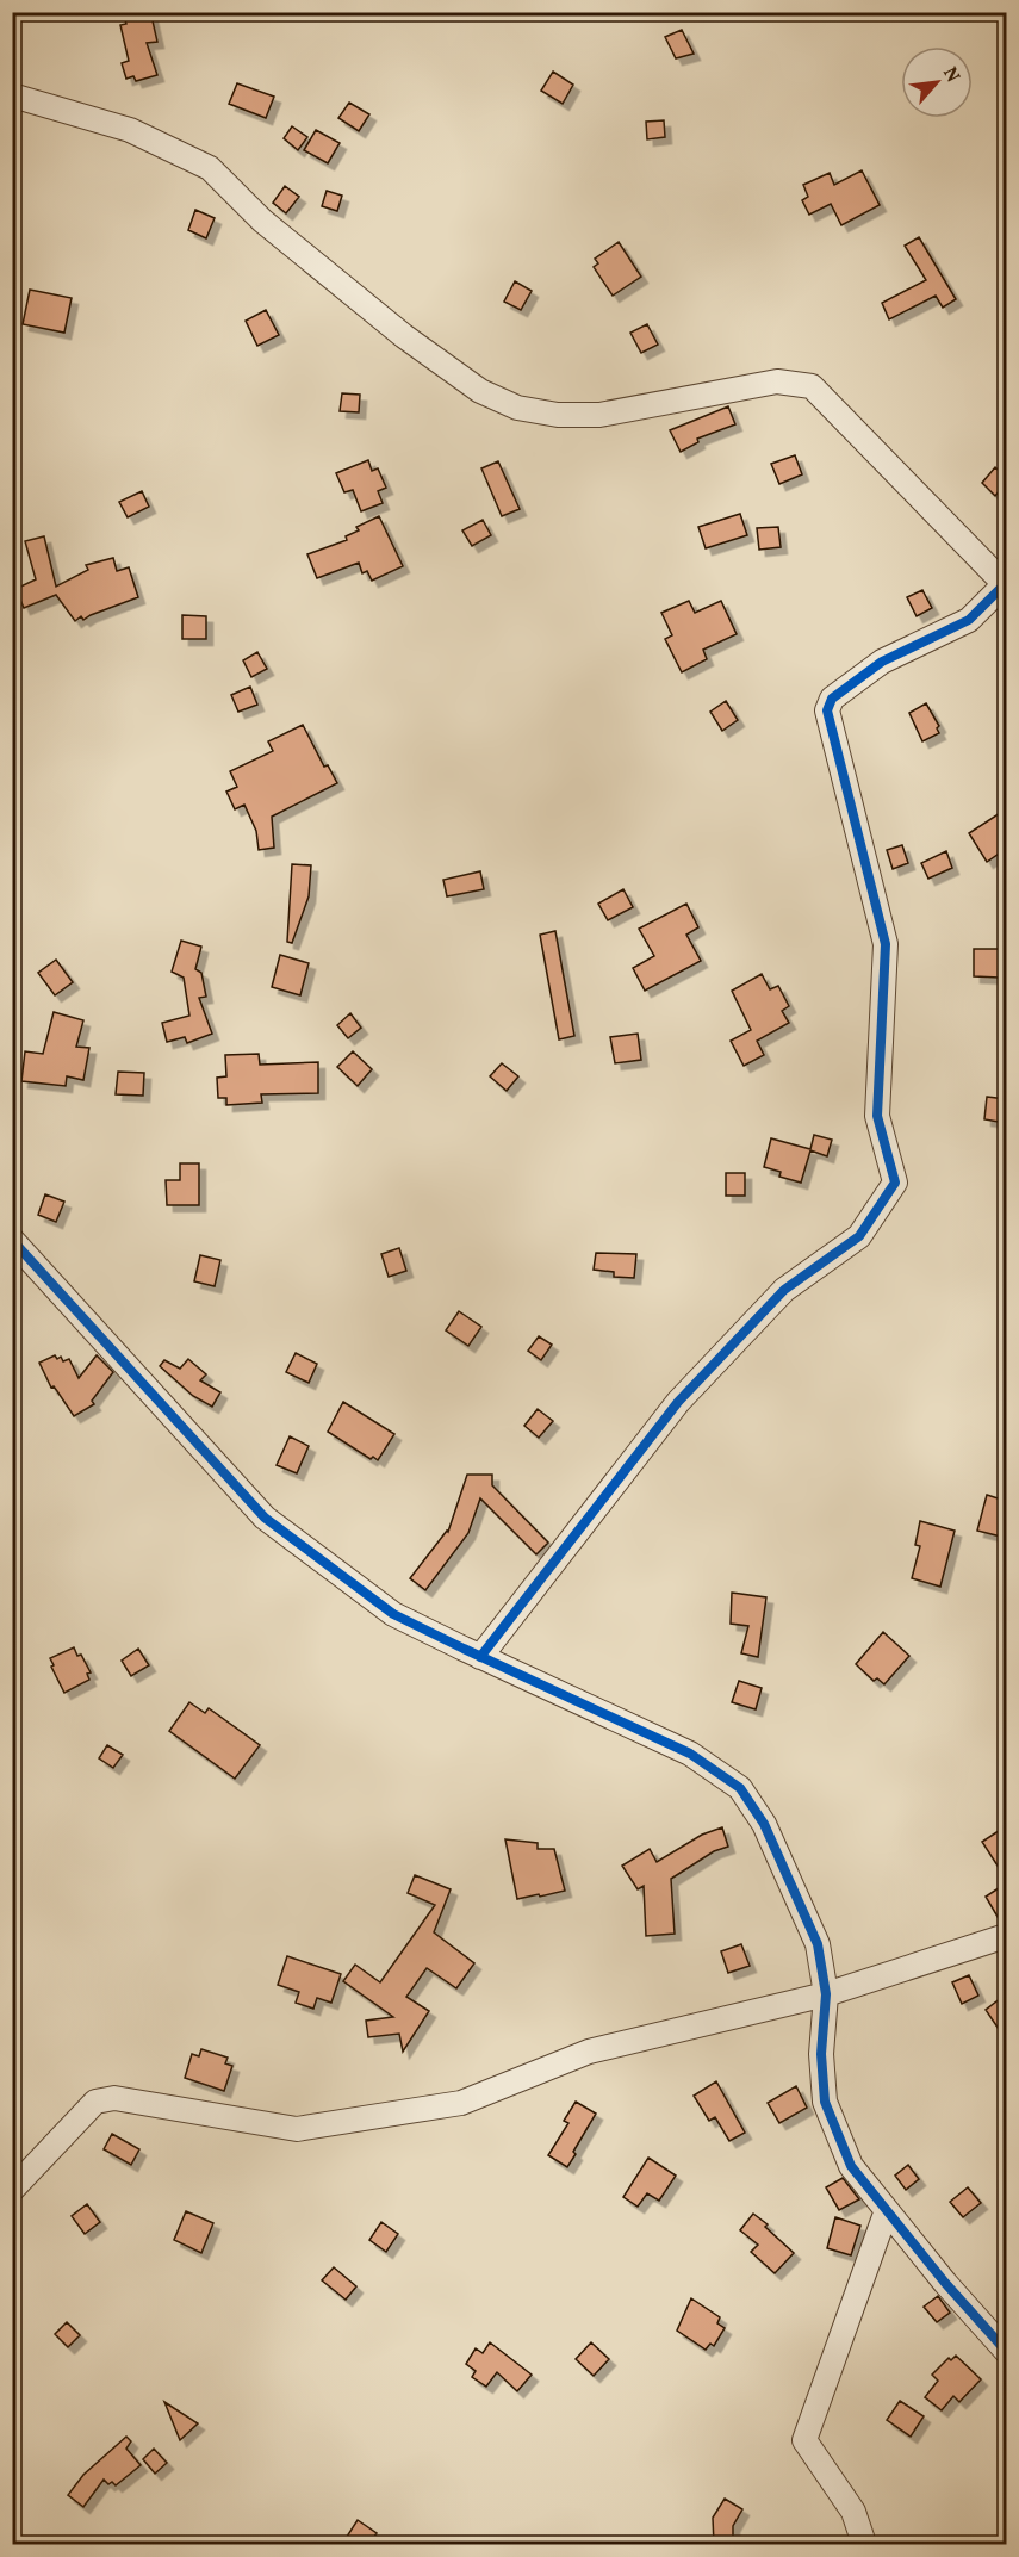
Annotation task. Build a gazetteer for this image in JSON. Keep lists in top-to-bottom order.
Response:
{
  "north": "top right"
}
